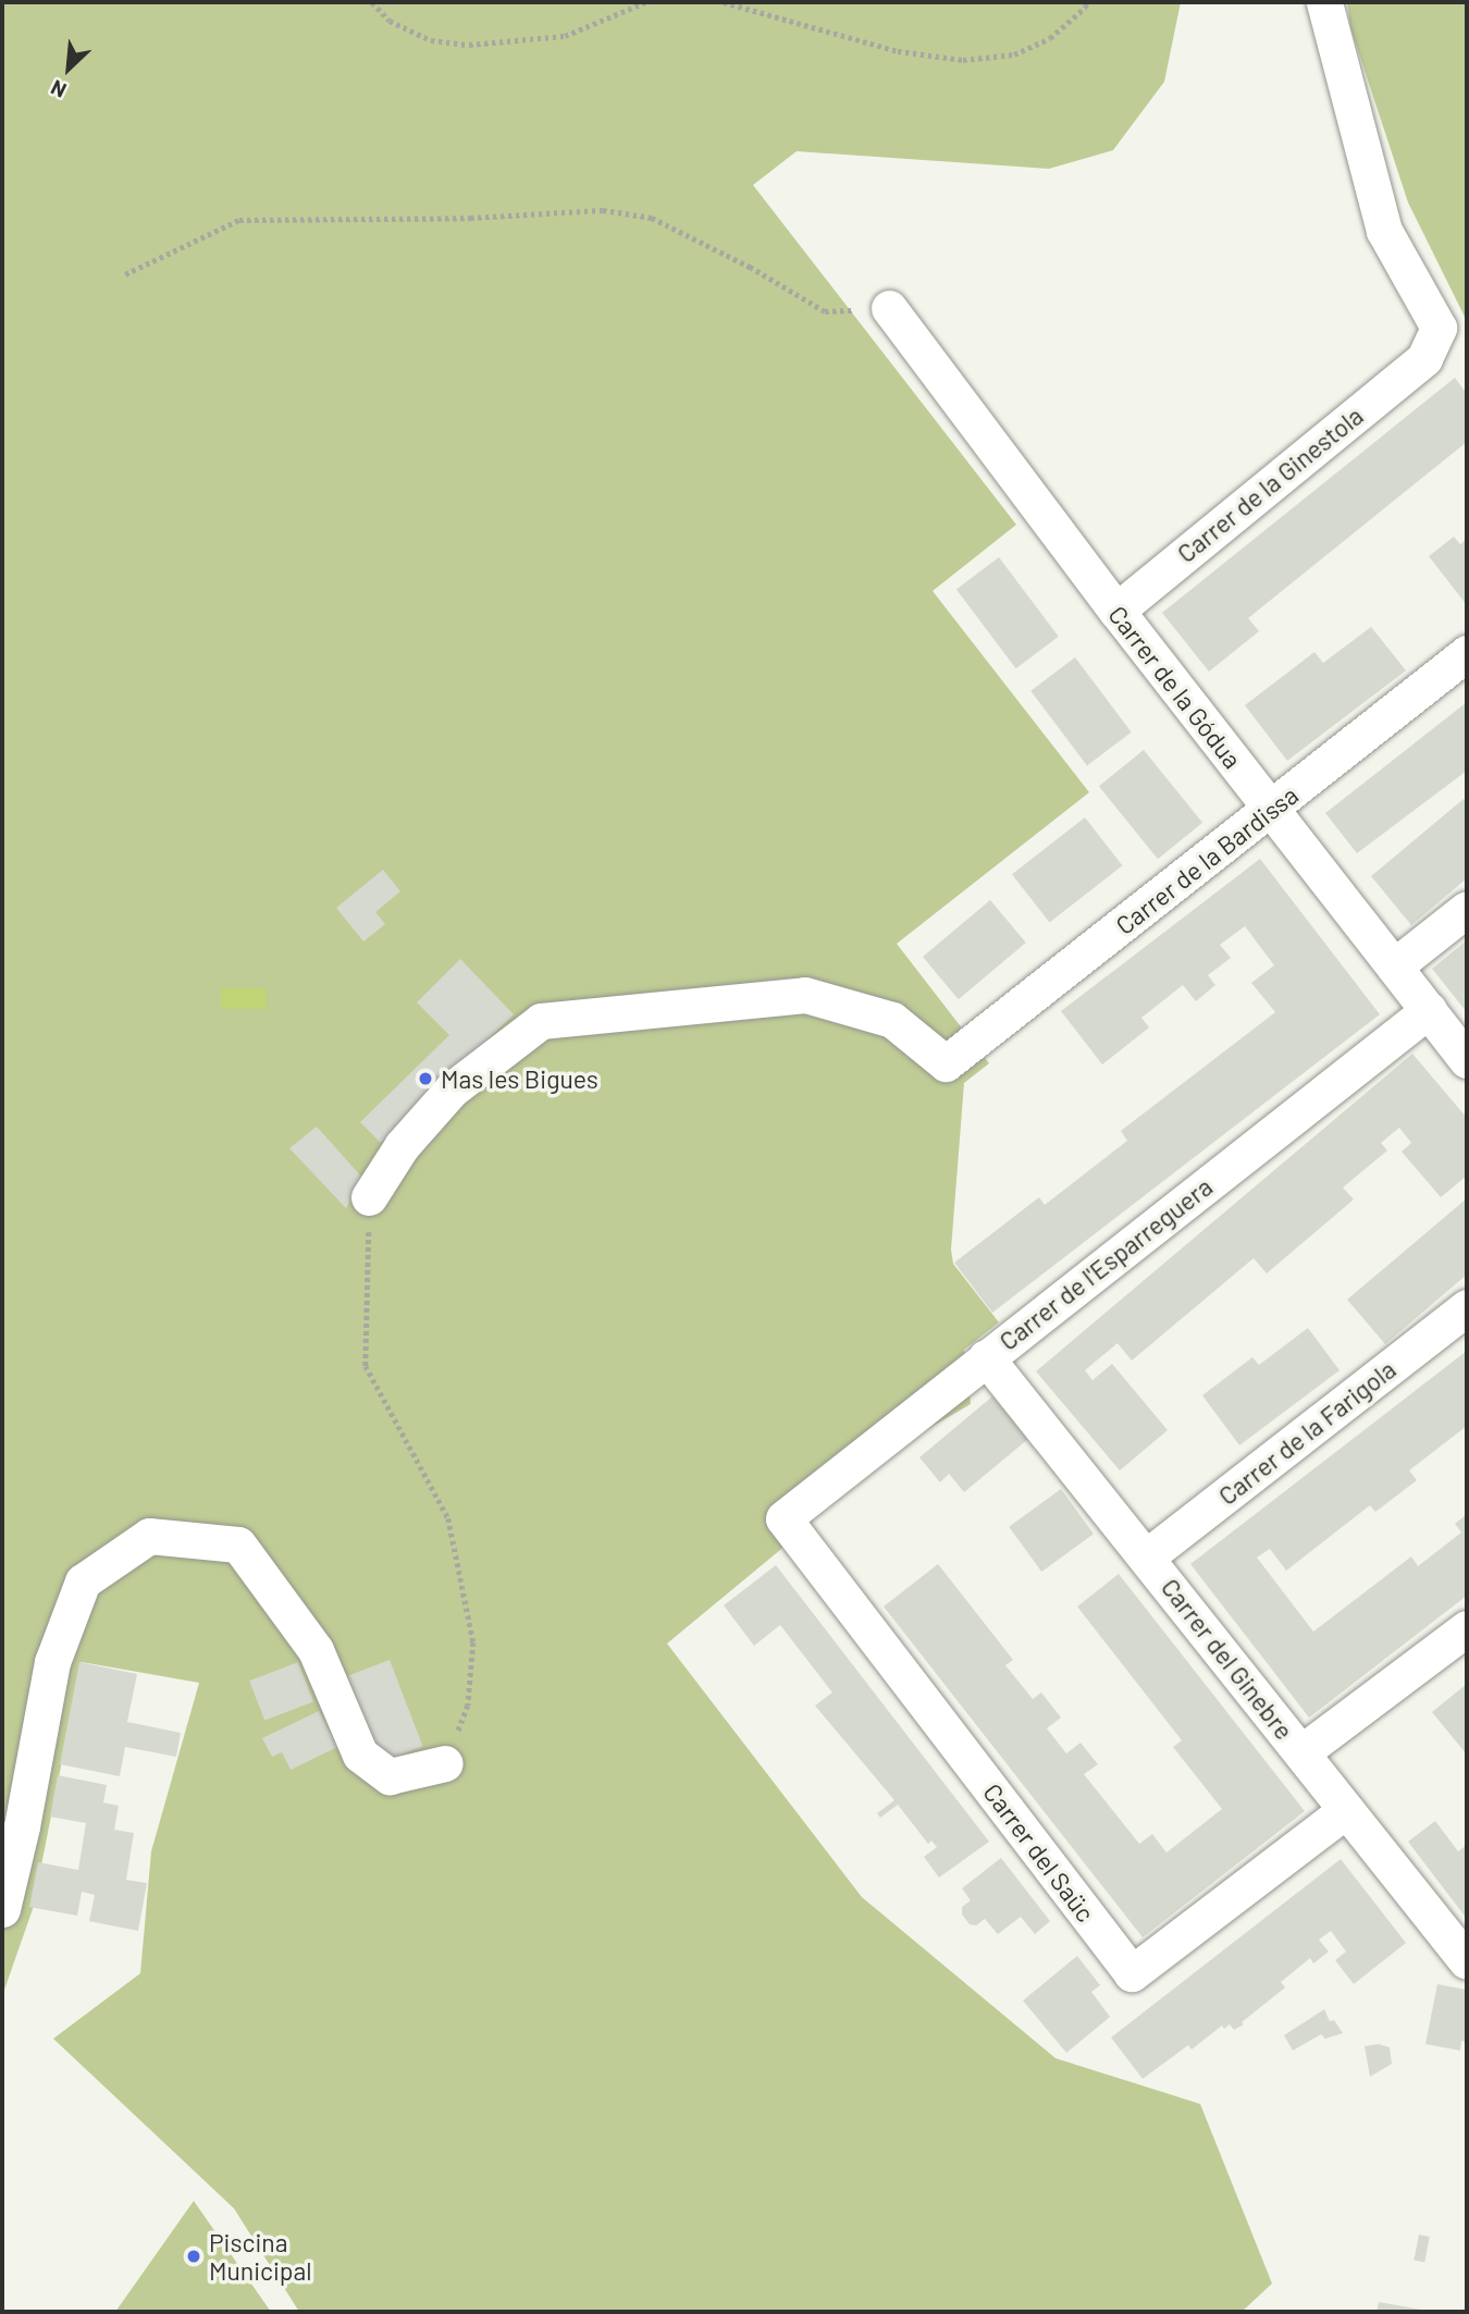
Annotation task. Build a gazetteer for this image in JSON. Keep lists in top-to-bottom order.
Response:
{
  "streets": {
    "street": [
      "Carrer de la Ginestola",
      "Carrer de la Gódua",
      "Carrer de la Bardissa",
      "Carrer de l'Esparreguera",
      "Carrer de la Farigola",
      "Carrer del Ginebre",
      "Carrer del Saüc"
    ]
  },
  "crossings": [
    ["Carrer de la Ginestola", "Carrer de la Gódua"],
    ["Carrer de la Gódua", "Carrer de la Bardissa"],
    ["Carrer de la Gódua", "Carrer de l'Esparreguera"],
    ["Carrer de l'Esparreguera", "Carrer del Ginebre"],
    ["Carrer de l'Esparreguera", "Carrer del Saüc"],
    ["Carrer de la Farigola", "Carrer del Ginebre"],
    ["Carrer del Ginebre", "Carrer del Saüc"]
  ],
  "places": ["Mas les Bigues", "Piscina Municipal"],
  "north": "bottom left"
}
